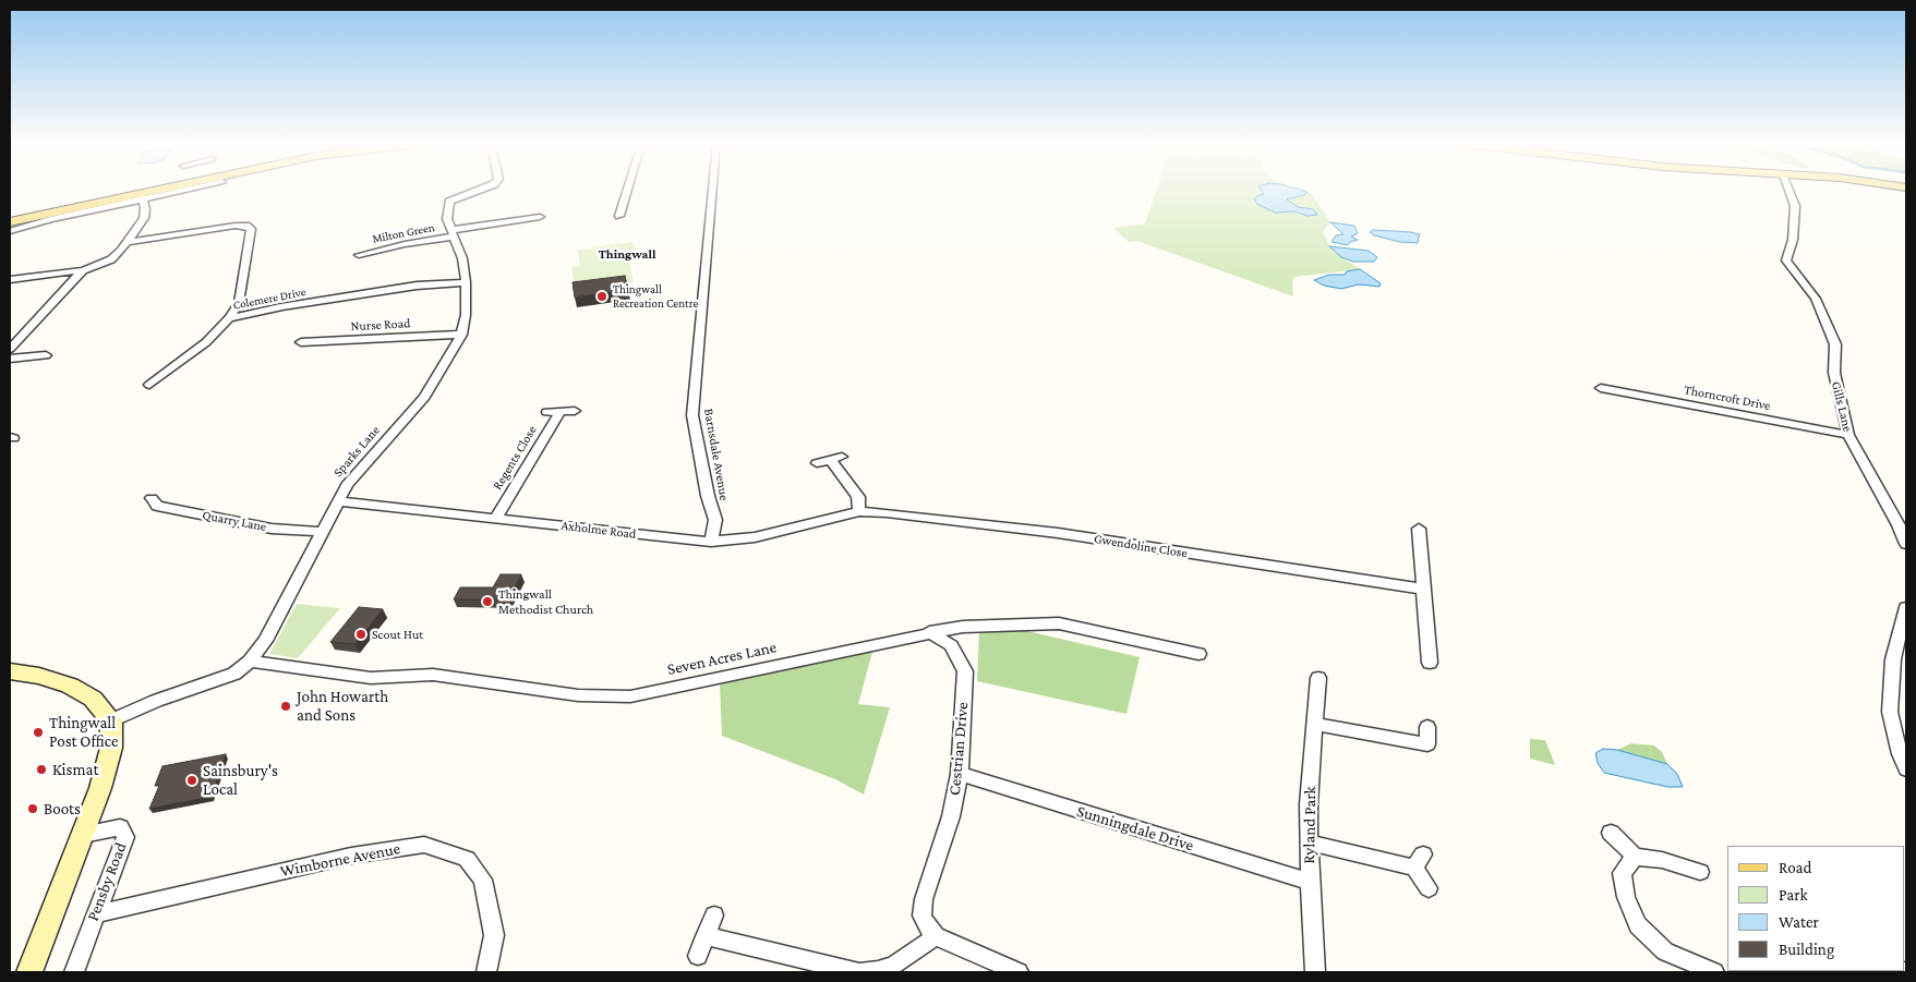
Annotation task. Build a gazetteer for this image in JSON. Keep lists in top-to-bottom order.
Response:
{
  "streets": {
    "street": [
      "Milton Green",
      "Colemere Drive",
      "Nurse Road",
      "Thorncroft Drive",
      "Gills Lane",
      "Sparks Lane",
      "Barnsdale Avenue",
      "Regents Close",
      "Quarry Lane",
      "Axholme Road",
      "Gwendoline Close",
      "Seven Acres Lane",
      "Cestrian Drive",
      "Ryland Park",
      "Sunningdale Drive",
      "Wimborne Avenue",
      "Pensby Road"
    ]
  },
  "crossings": [
    ["Milton Green", "Sparks Lane"],
    ["Colemere Drive", "Sparks Lane"],
    ["Nurse Road", "Sparks Lane"],
    ["Thorncroft Drive", "Gills Lane"],
    ["Sparks Lane", "Quarry Lane"],
    ["Sparks Lane", "Axholme Road"],
    ["Sparks Lane", "Seven Acres Lane"],
    ["Barnsdale Avenue", "Axholme Road"],
    ["Regents Close", "Axholme Road"],
    ["Axholme Road", "Gwendoline Close"],
    ["Seven Acres Lane", "Cestrian Drive"],
    ["Cestrian Drive", "Sunningdale Drive"],
    ["Ryland Park", "Sunningdale Drive"],
    ["Wimborne Avenue", "Pensby Road"]
  ],
  "districts": ["Thingwall"],
  "places": [
    "Thingwall Recreation Centre",
    "Thingwall Methodist Church",
    "Scout Hut",
    "John Howarth and Sons",
    "Thingwall Post Office",
    "Kismat",
    "Sainsbury's Local",
    "Boots"
  ],
  "legend": [
    "Road",
    "Park",
    "Water",
    "Building"
  ]
}
